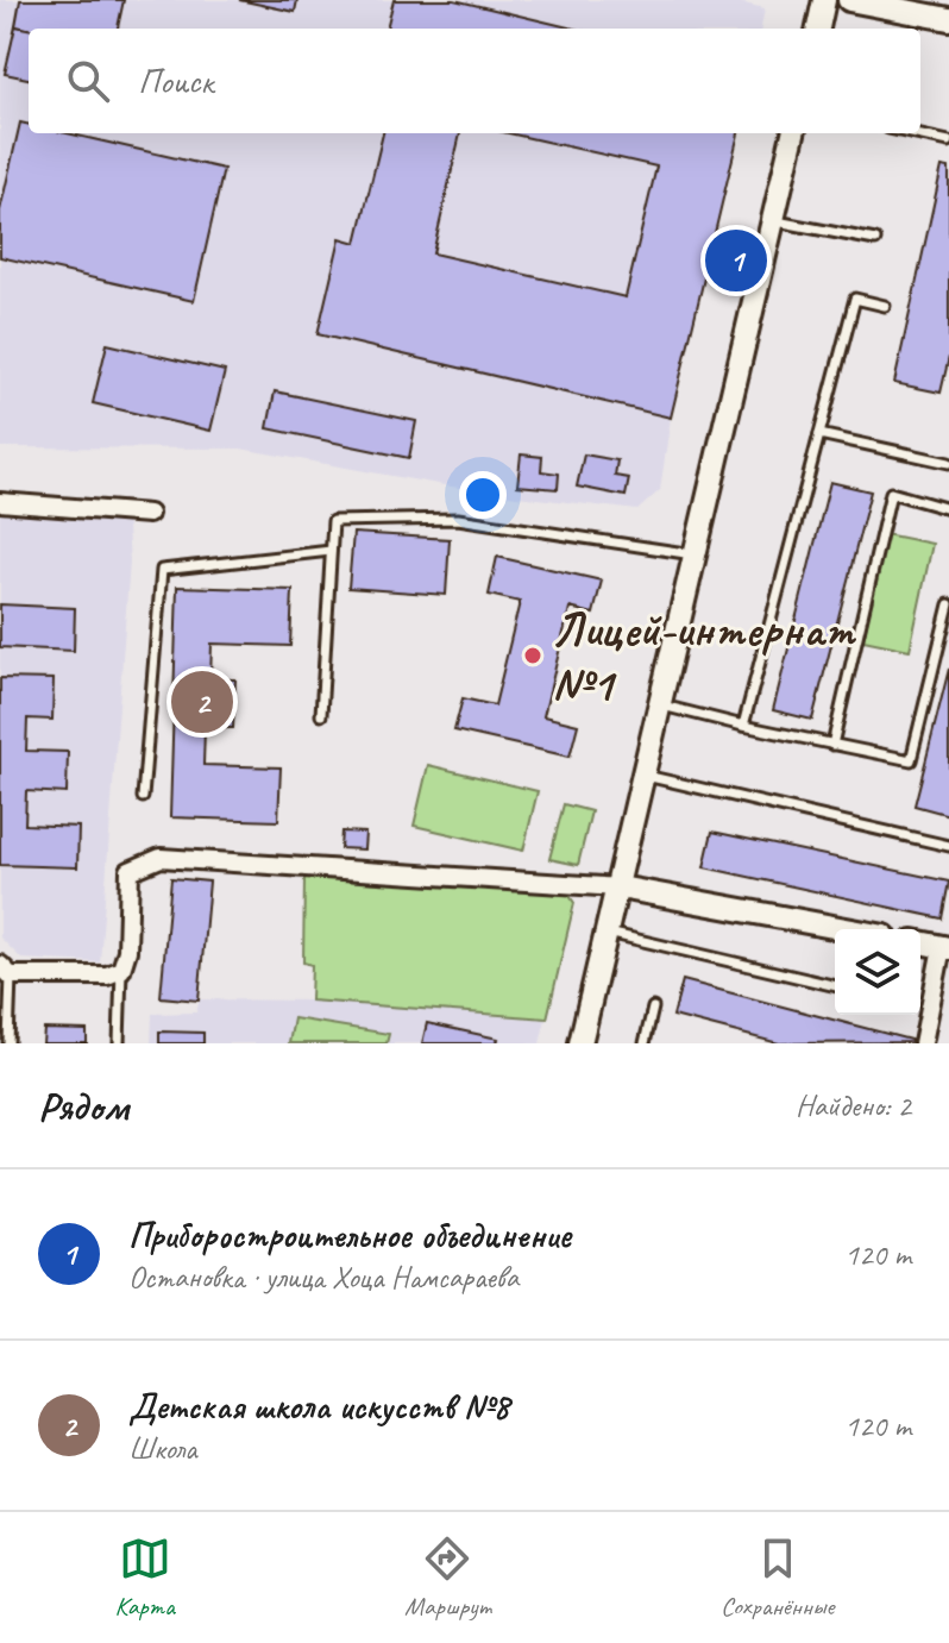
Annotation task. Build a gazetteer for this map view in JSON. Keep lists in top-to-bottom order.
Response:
{
  "places": ["Лицей-интернат №1"],
  "page": {
    "search": "Поиск",
    "pins": ["1", "2"],
    "heading": ["Рядом", "Найдено: 2"],
    "list": [
      {
        "mark": "1",
        "name": "Приборостроительное объединение",
        "note": "Остановка · улица Хоца Намсараева",
        "value": "120 m"
      },
      {
        "mark": "2",
        "name": "Детская школа искусств №8",
        "note": "Школа",
        "value": "120 m"
      }
    ],
    "nav": ["Карта", "Маршрут", "Сохранённые"]
  }
}
